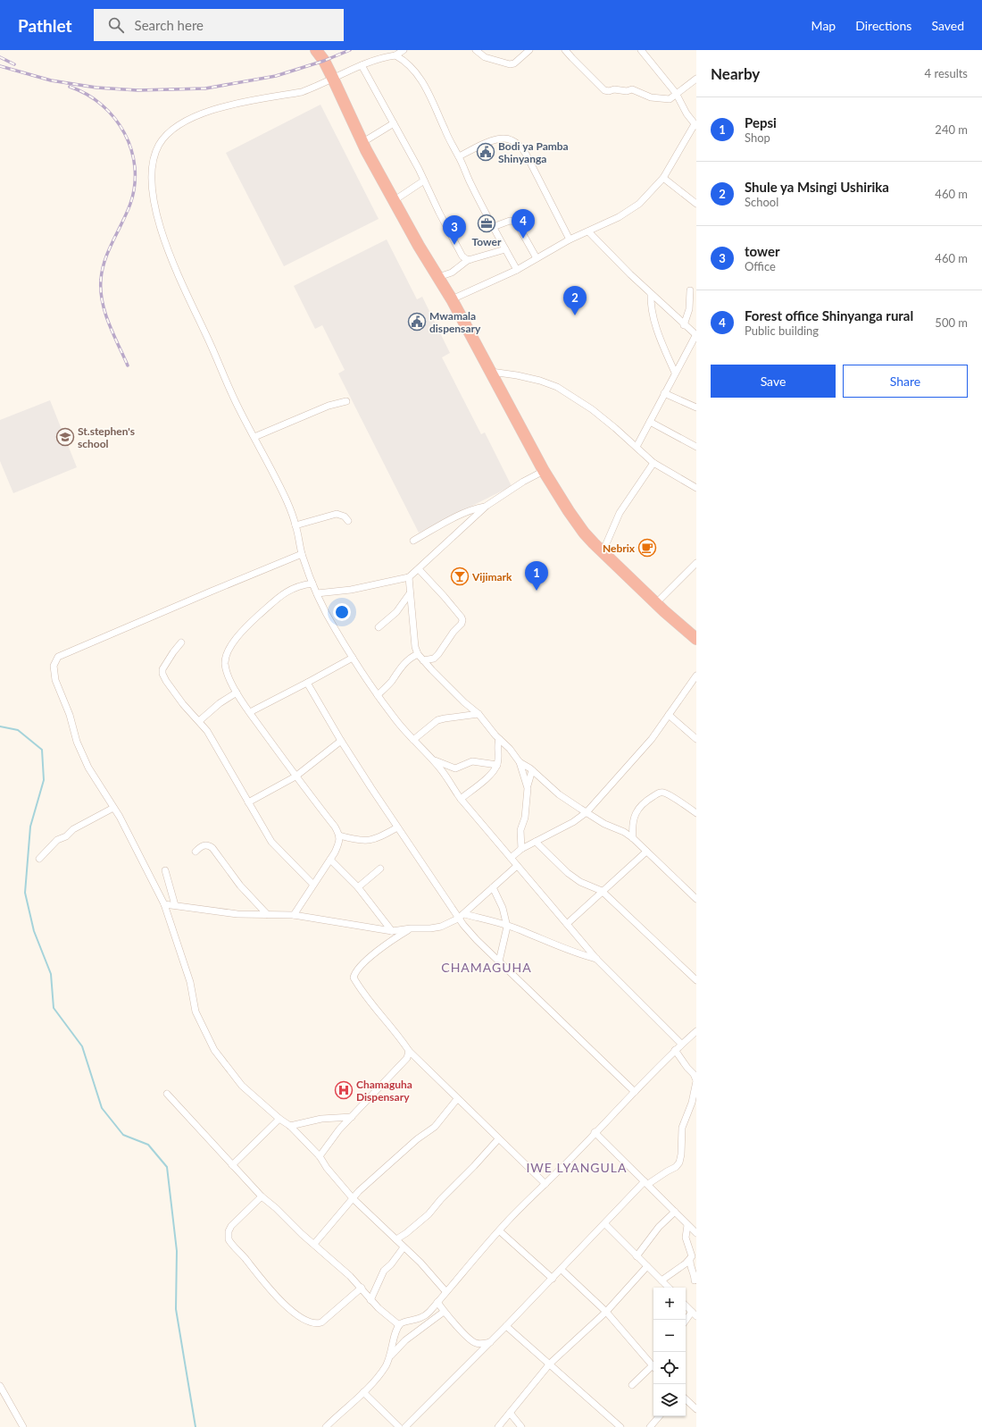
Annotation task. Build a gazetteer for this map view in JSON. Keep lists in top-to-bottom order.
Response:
{
  "districts": ["CHAMAGUHA", "IWE LYANGULA"],
  "places": {
    "public building": ["Bodi ya Pamba Shinyanga", "Mwamala dispensary"],
    "office": ["Tower"],
    "school or university": ["St.stephen's school"],
    "cafe": ["Nebrix"],
    "bar": ["Vijimark"],
    "hospital": ["Chamaguha Dispensary"]
  },
  "page": {
    "header": "Pathlet",
    "search": "Search here",
    "nav": ["Map", "Directions", "Saved"],
    "heading": ["Nearby", "4 results"],
    "list": [
      {
        "mark": "1",
        "name": "Pepsi",
        "note": "Shop",
        "value": "240 m"
      },
      {
        "mark": "2",
        "name": "Shule ya Msingi Ushirika",
        "note": "School",
        "value": "460 m"
      },
      {
        "mark": "3",
        "name": "tower",
        "note": "Office",
        "value": "460 m"
      },
      {
        "mark": "4",
        "name": "Forest office Shinyanga rural",
        "note": "Public building",
        "value": "500 m"
      }
    ],
    "pins": [
      "4",
      "3",
      "2",
      "1"
    ],
    "buttons": ["Save", "Share"],
    "map_buttons": ["+", "−"]
  }
}
